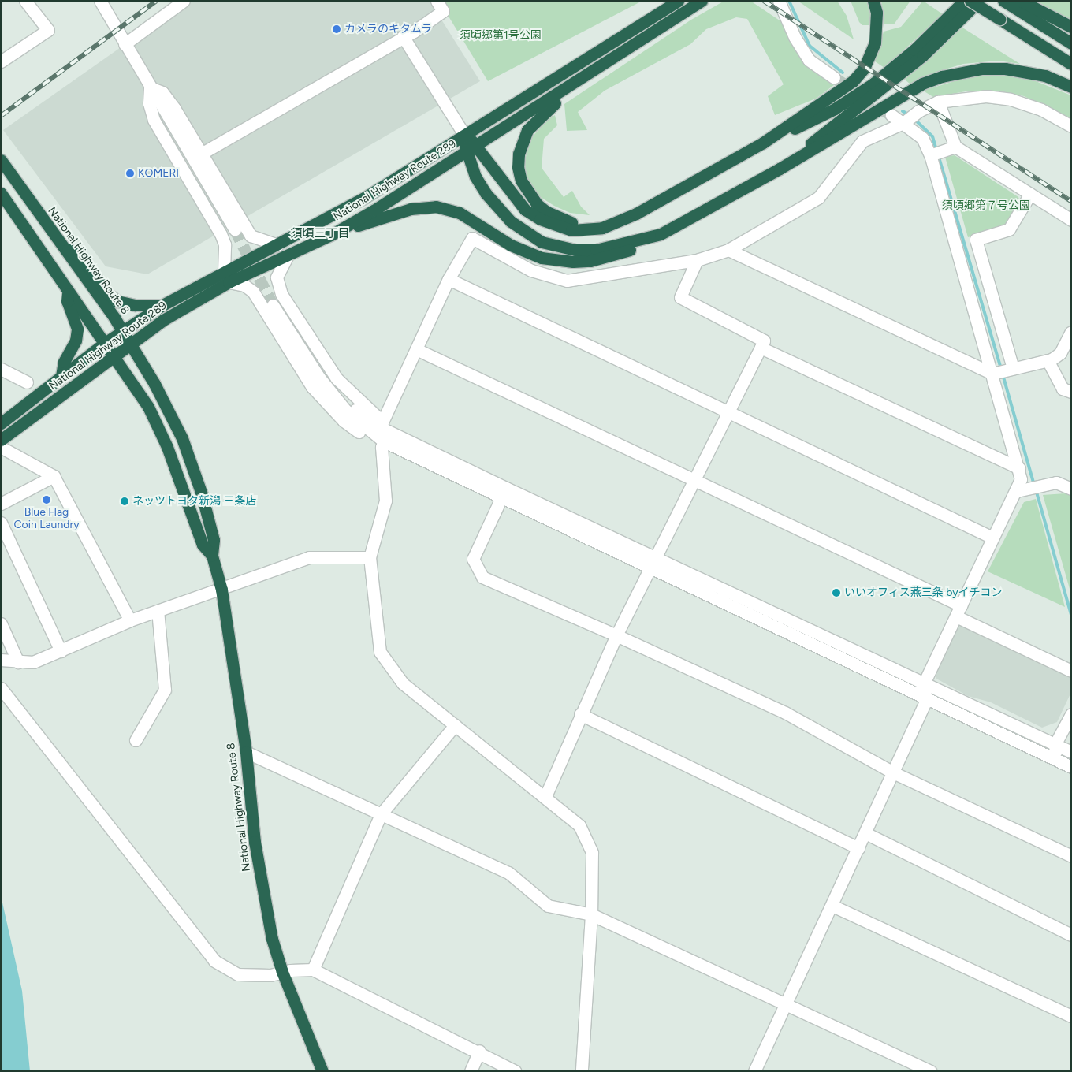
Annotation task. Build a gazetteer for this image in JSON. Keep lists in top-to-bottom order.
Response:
{
  "streets": {
    "highway": ["National Highway Route 289", "National Highway Route 8"]
  },
  "crossings": [
    ["National Highway Route 289", "National Highway Route 8"]
  ],
  "districts": ["須頃三丁目"],
  "parks": ["須頃郷第1号公園", "須頃郷第７号公園"],
  "places": [
    "カメラのキタムラ",
    "KOMERI",
    "Blue Flag Coin Laundry",
    "ネッツトヨタ新潟 三条店",
    "いいオフィス燕三条 byイチコン"
  ]
}
